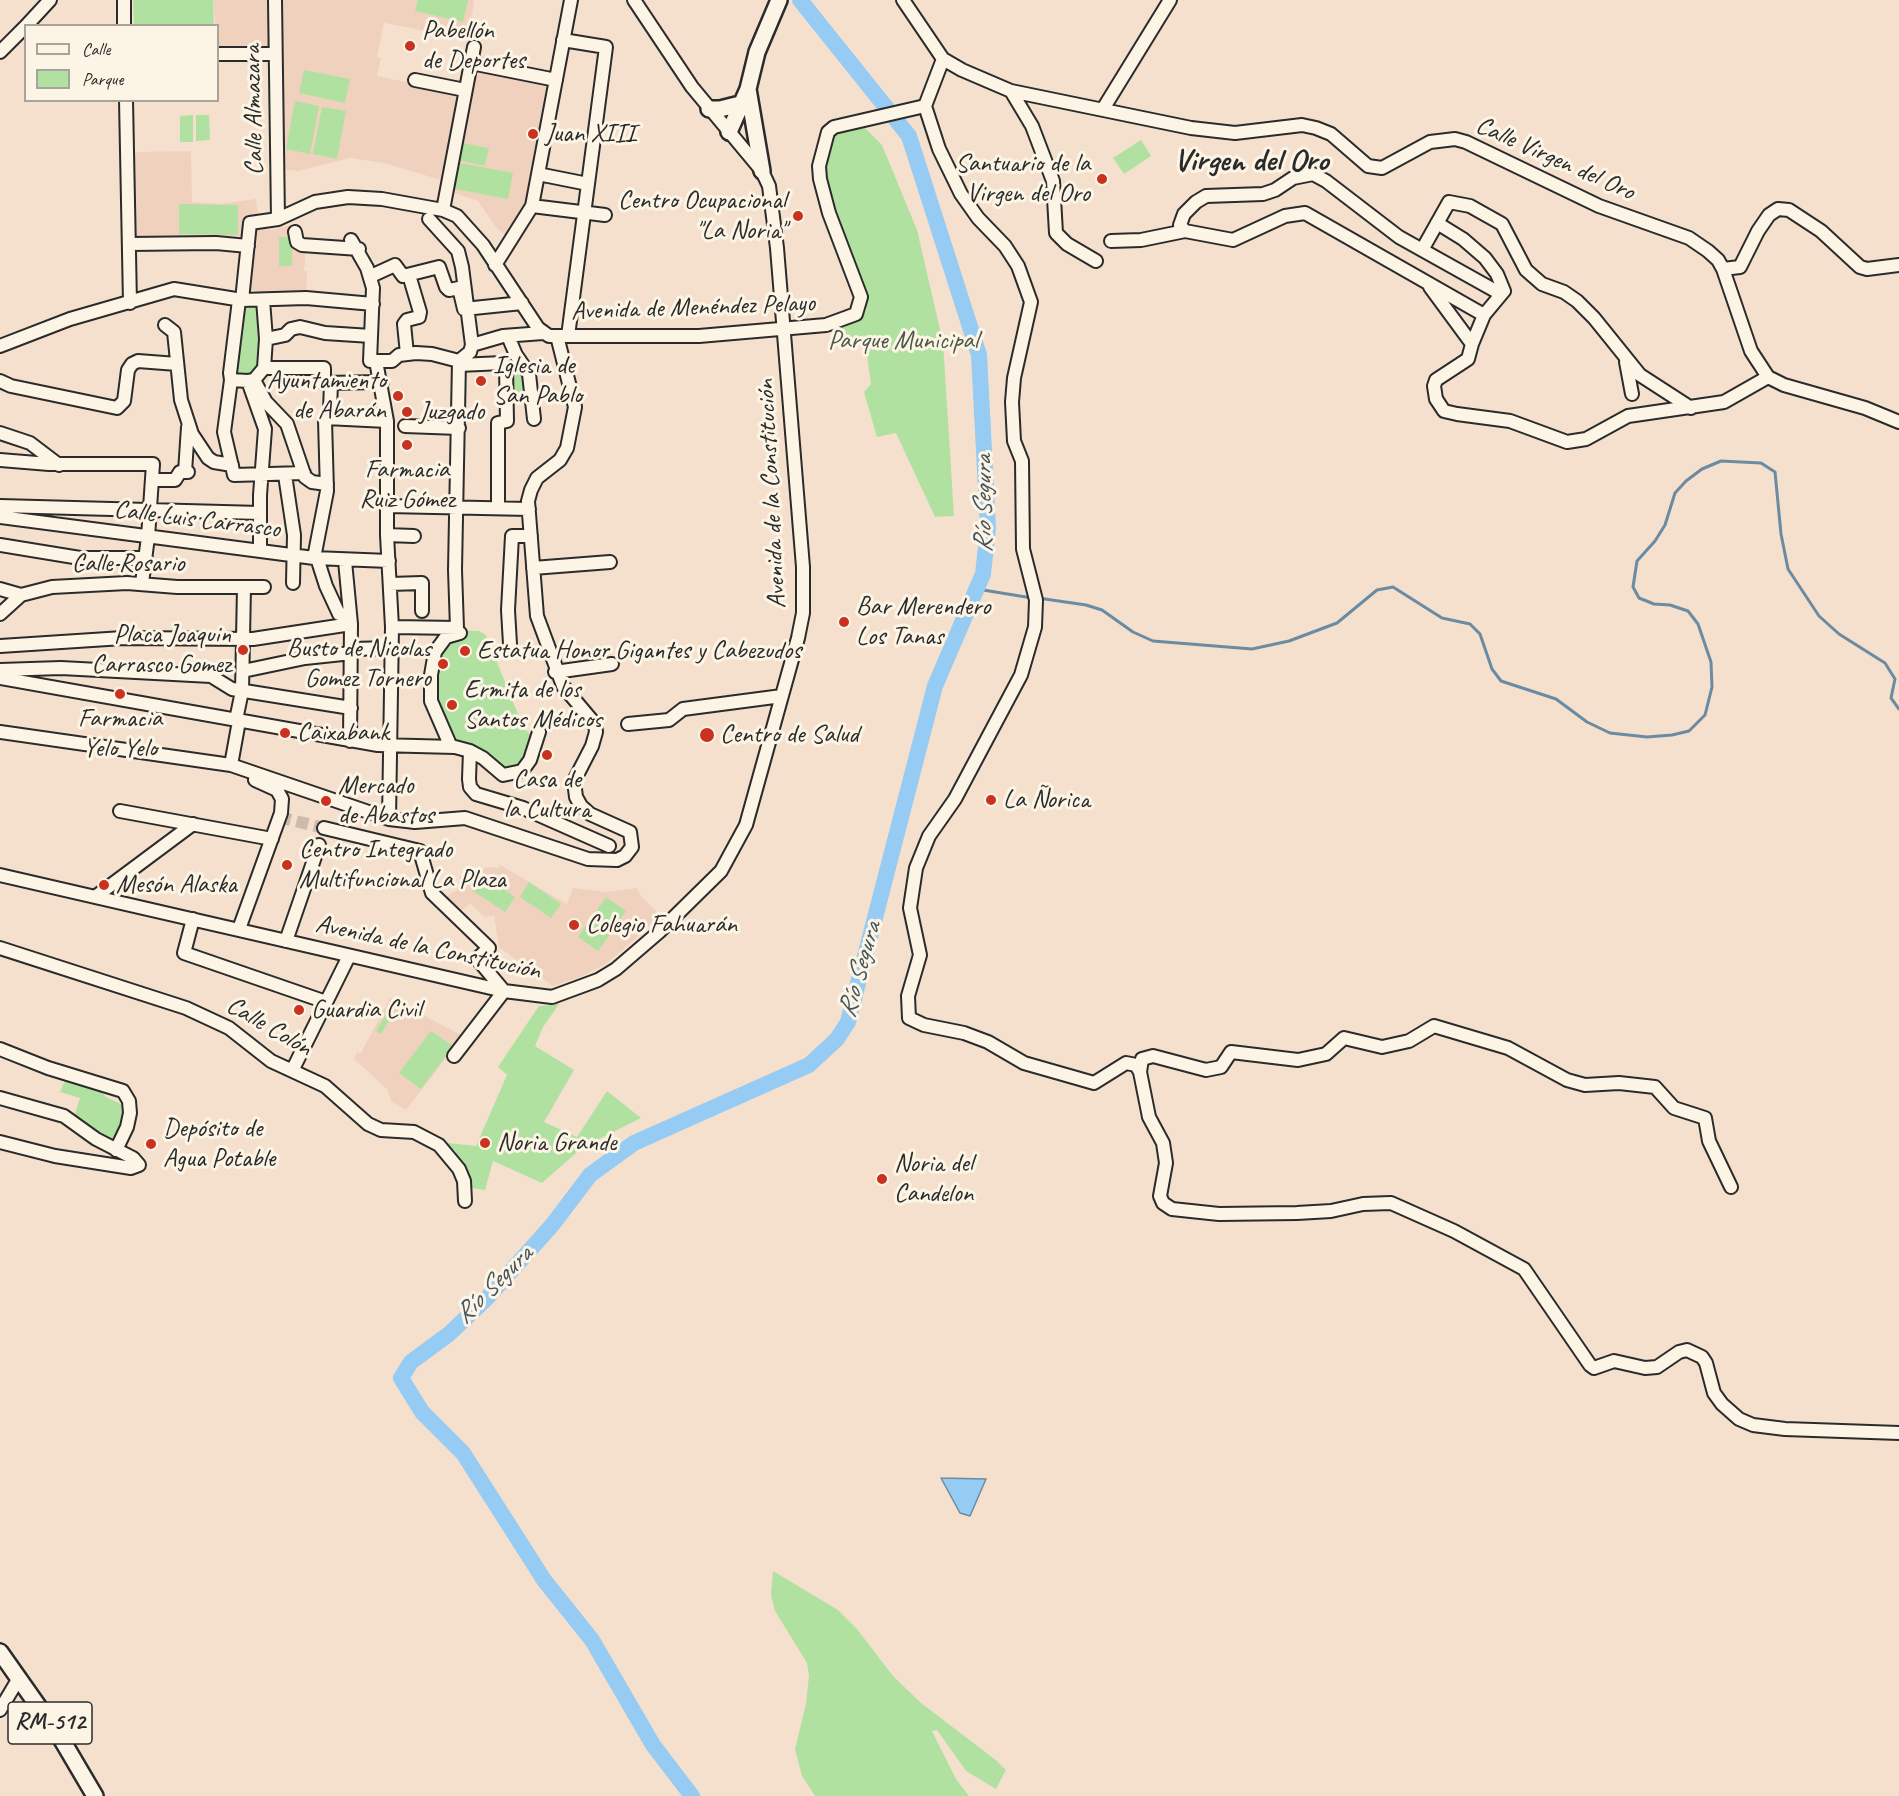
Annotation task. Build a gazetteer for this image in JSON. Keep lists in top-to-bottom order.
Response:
{
  "streets": {
    "main road": ["RM-512"],
    "street": [
      "Calle Almazara",
      "Calle Virgen del Oro",
      "Avenida de Menéndez Pelayo",
      "Avenida de la Constitución",
      "Calle Luis Carrasco",
      "Calle Rosario",
      "Calle Colón"
    ]
  },
  "crossings": [
    ["Avenida de Menéndez Pelayo", "Avenida de la Constitución"]
  ],
  "districts": ["Virgen del Oro"],
  "water": ["Río Segura"],
  "parks": ["Parque Municipal"],
  "places": [
    "Pabellón de Deportes",
    "Juan XIII",
    "Santuario de la Virgen del Oro",
    "Centro Ocupacional \"La Noria\"",
    "Iglesia de San Pablo",
    "Ayuntamiento de Abarán",
    "Juzgado",
    "Farmacia Ruiz Gómez",
    "Bar Merendero Los Tanas",
    "Placa Joaquin Carrasco Gomez",
    "Estatua Honor Gigantes y Cabezudos",
    "Busto de Nicolas Gomez Tornero",
    "Farmacia Yelo Yelo",
    "Ermita de los Santos Médicos",
    "Caixabank",
    "Centro de Salud",
    "Casa de la Cultura",
    "La Ñorica",
    "Mercado de Abastos",
    "Centro Integrado Multifuncional La Plaza",
    "Mesón Alaska",
    "Colegio Fahuarán",
    "Guardia Civil",
    "Noria Grande",
    "Depósito de Agua Potable",
    "Noria del Candelon"
  ],
  "legend": ["Calle", "Parque"]
}
